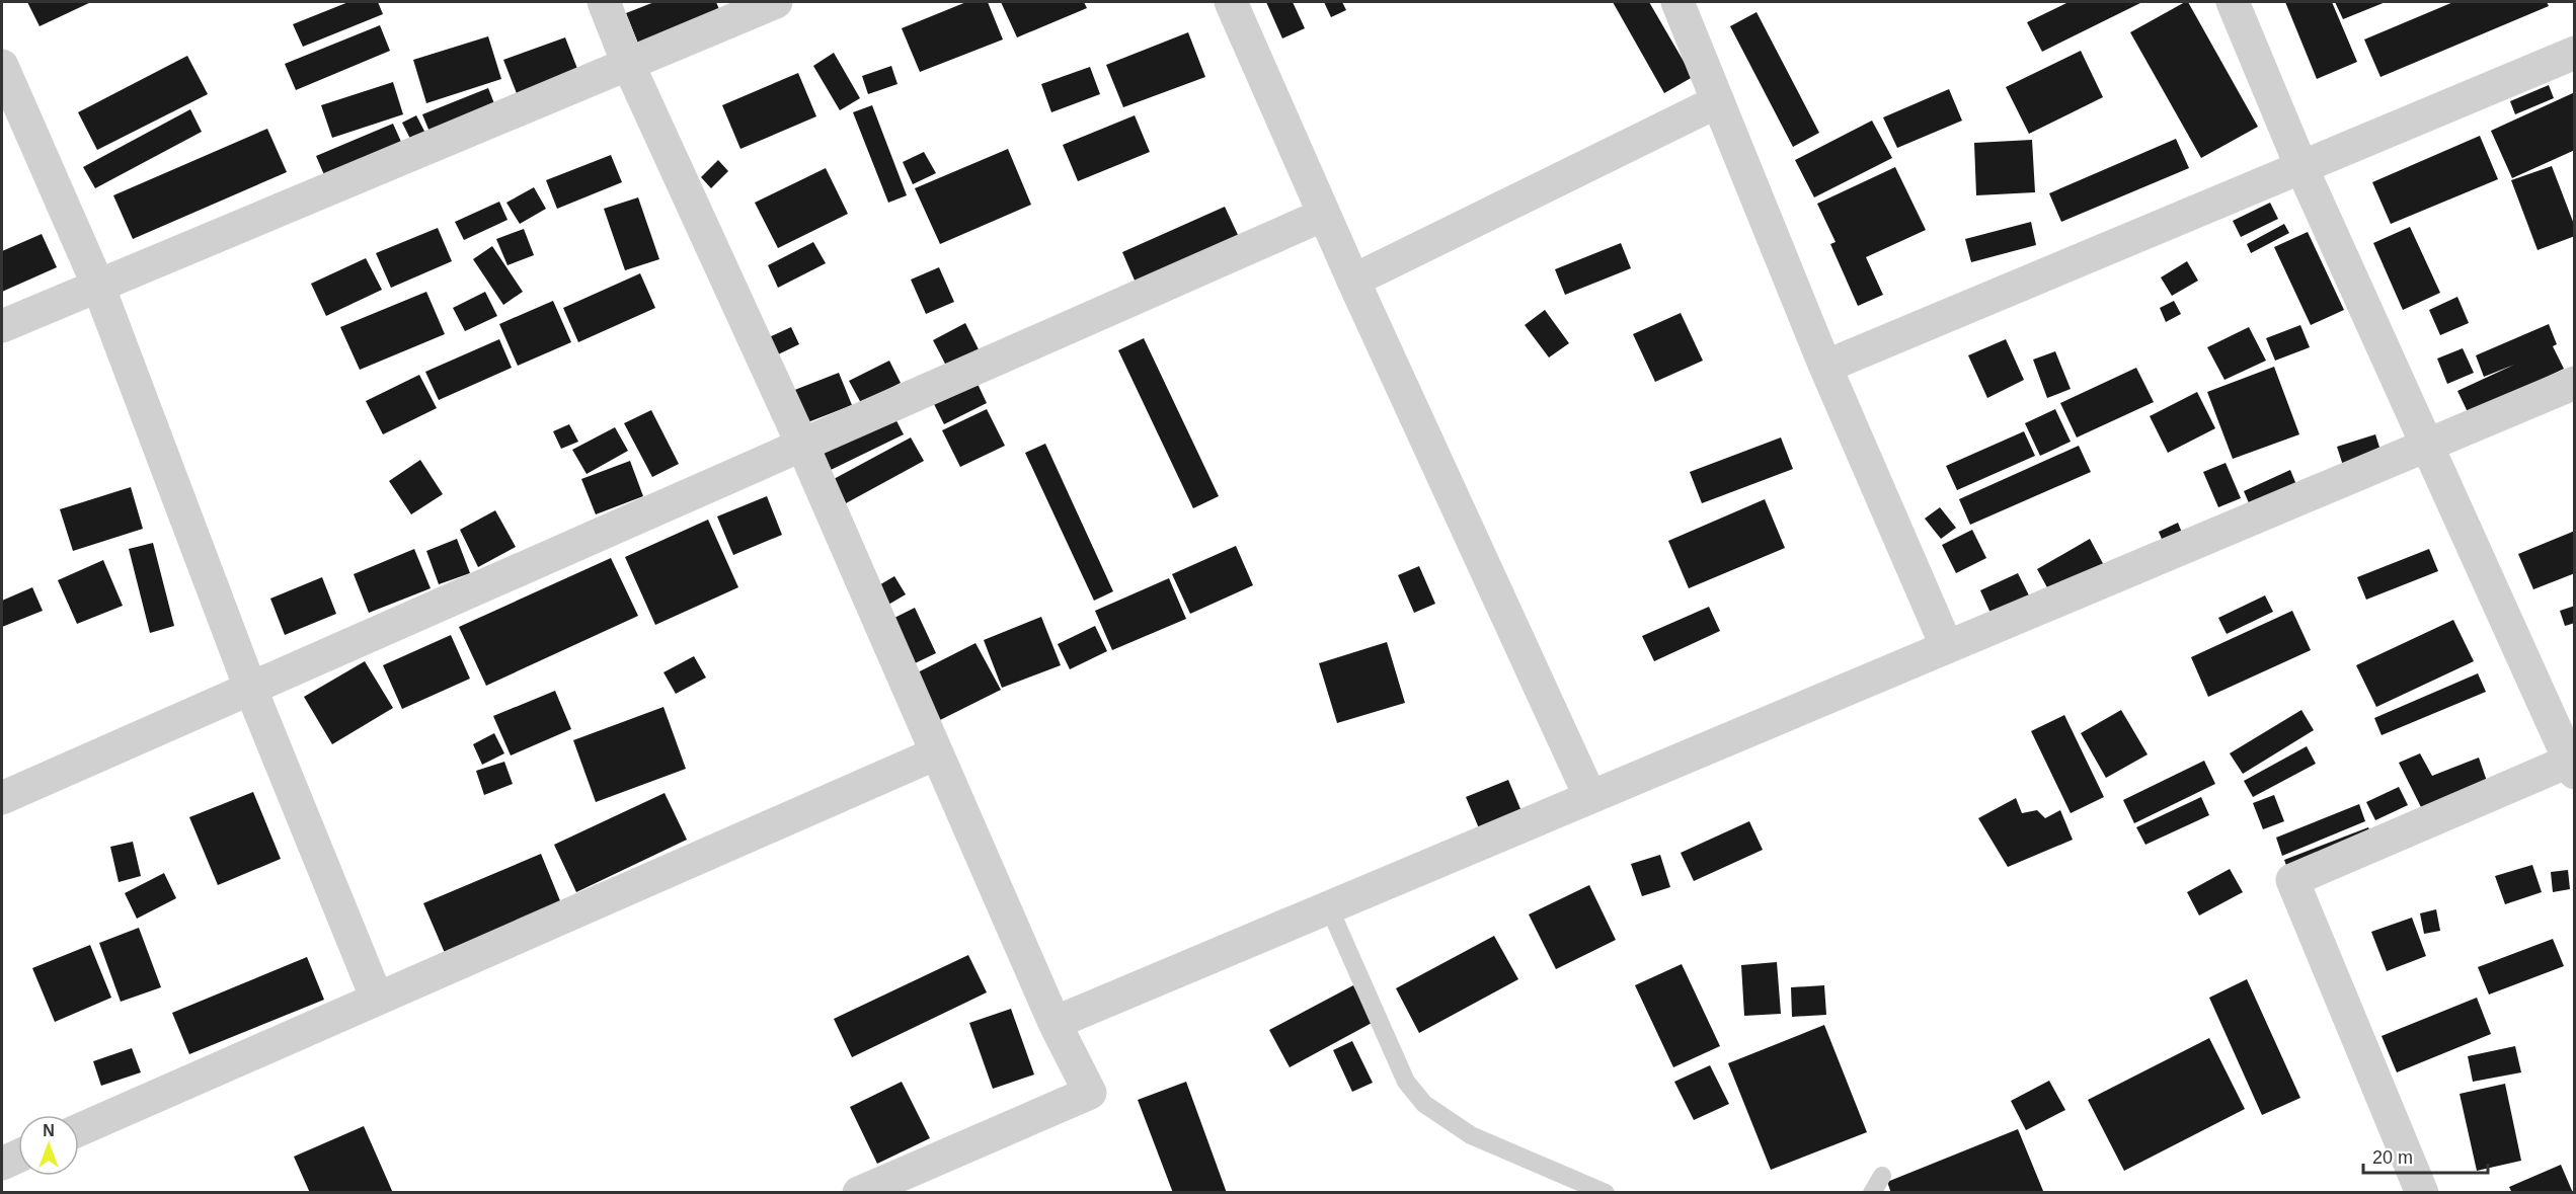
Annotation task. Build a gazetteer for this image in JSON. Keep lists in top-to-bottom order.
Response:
{
  "scale_bar": "20 m",
  "north": "top"
}
